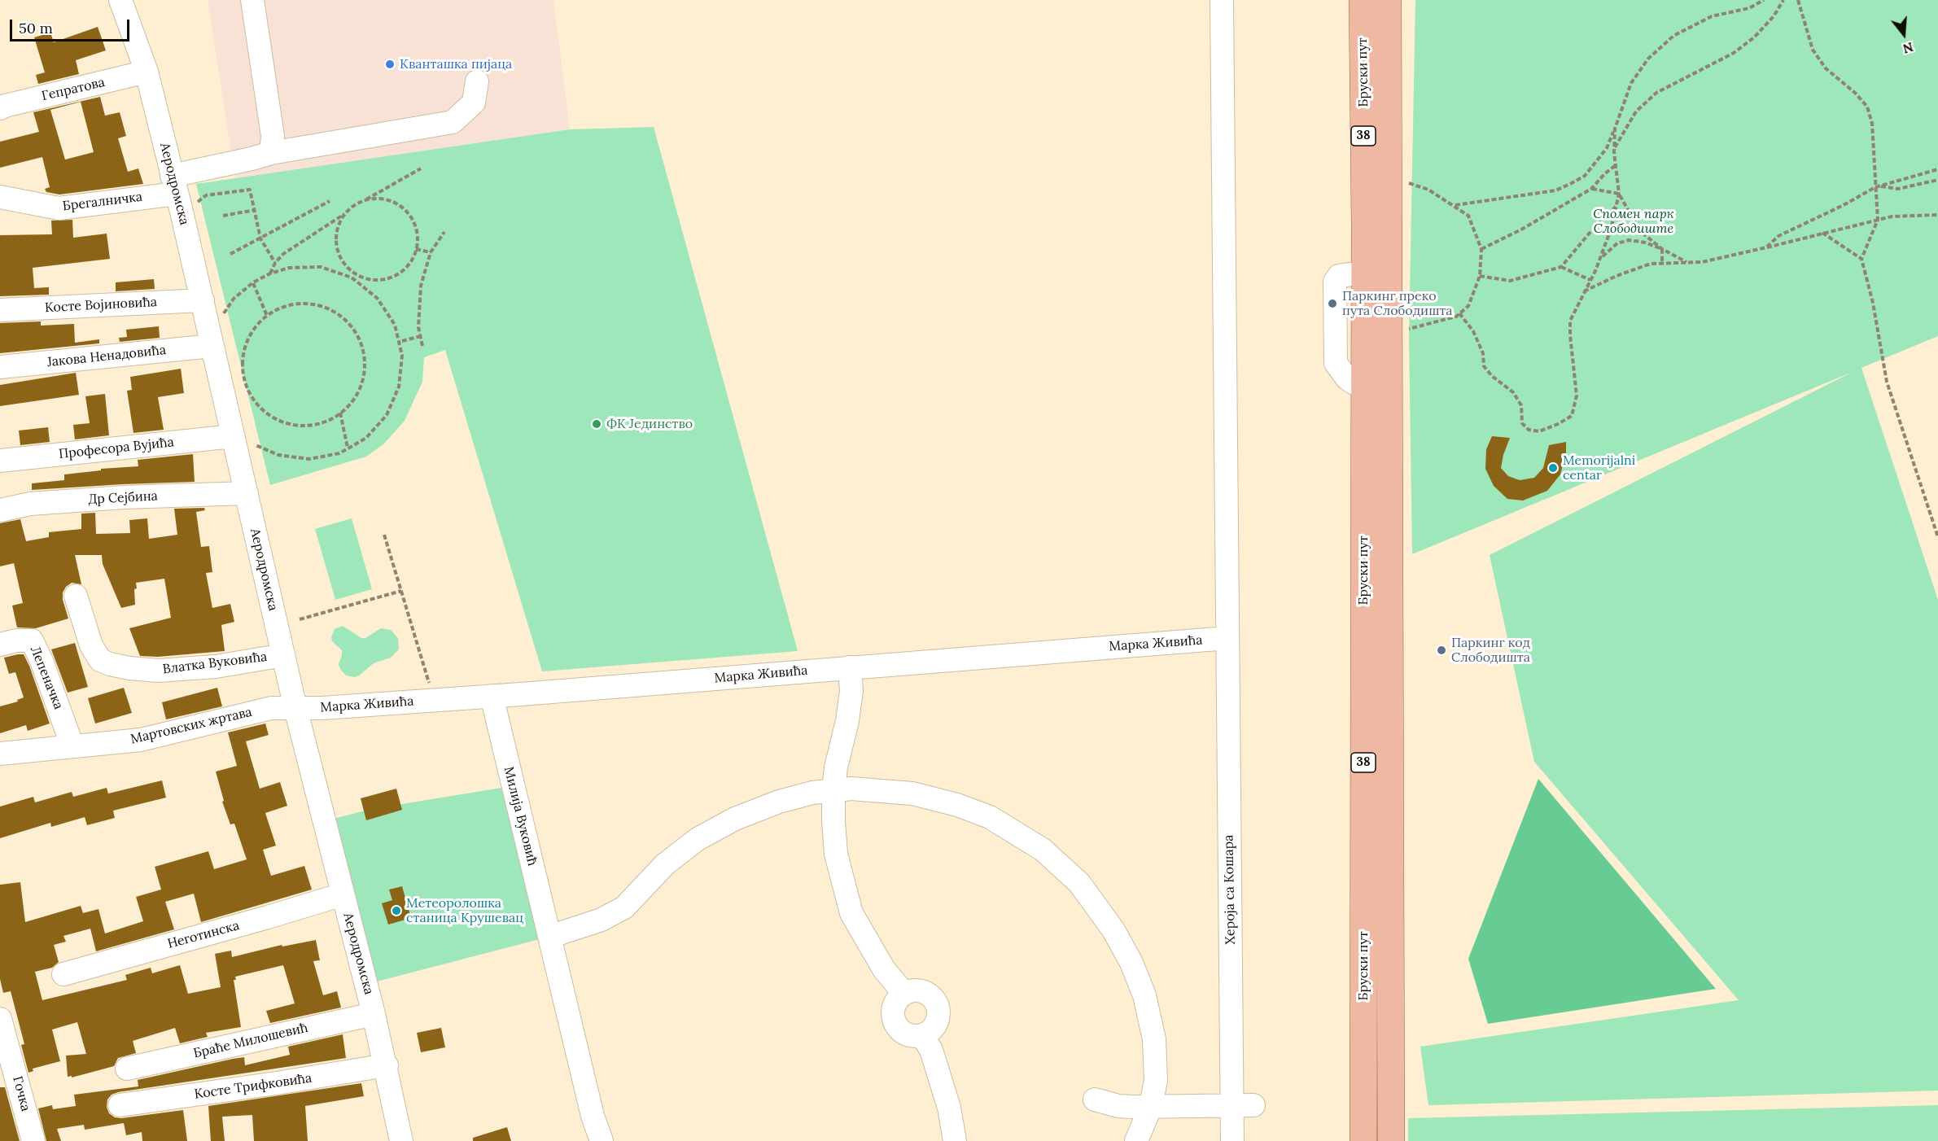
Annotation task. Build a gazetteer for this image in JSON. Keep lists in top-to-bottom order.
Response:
{
  "streets": {
    "main road": ["Бруски пут", "38"],
    "street": [
      "Гепратова",
      "Аеродромска",
      "Брегалничка",
      "Косте Војиновића",
      "Јакова Ненадовића",
      "Професора Вујића",
      "Др Сејбина",
      "Марка Живића",
      "Влатка Вуковића",
      "Лепеначка",
      "Мартовских жртава",
      "Милија Вуковић",
      "Хероја са Кошара",
      "Неготинска",
      "Браће Милошевић",
      "Косте Трифковића",
      "Гочка"
    ]
  },
  "crossings": [
    ["Гепратова", "Аеродромска"],
    ["Аеродромска", "Брегалничка"],
    ["Аеродромска", "Косте Војиновића"],
    ["Аеродромска", "Јакова Ненадовића"],
    ["Аеродромска", "Професора Вујића"],
    ["Аеродромска", "Др Сејбина"],
    ["Аеродромска", "Марка Живића"],
    ["Аеродромска", "Влатка Вуковића"],
    ["Аеродромска", "Мартовских жртава"],
    ["Аеродромска", "Неготинска"],
    ["Аеродромска", "Браће Милошевић"],
    ["Аеродромска", "Косте Трифковића"],
    ["Марка Живића", "Мартовских жртава"],
    ["Марка Живића", "Милија Вуковић"],
    ["Марка Живића", "Хероја са Кошара"],
    ["Лепеначка", "Мартовских жртава"]
  ],
  "parks": ["Спомен парк Слободиште"],
  "places": [
    "Кванташка пијаца",
    "Паркинг преко пута Слободишта",
    "ФК Јединство",
    "Memorijalni centar",
    "Паркинг код Слободишта",
    "Метеоролошка станица Крушевац"
  ],
  "scale_bar": "50 m",
  "north": "bottom"
}
